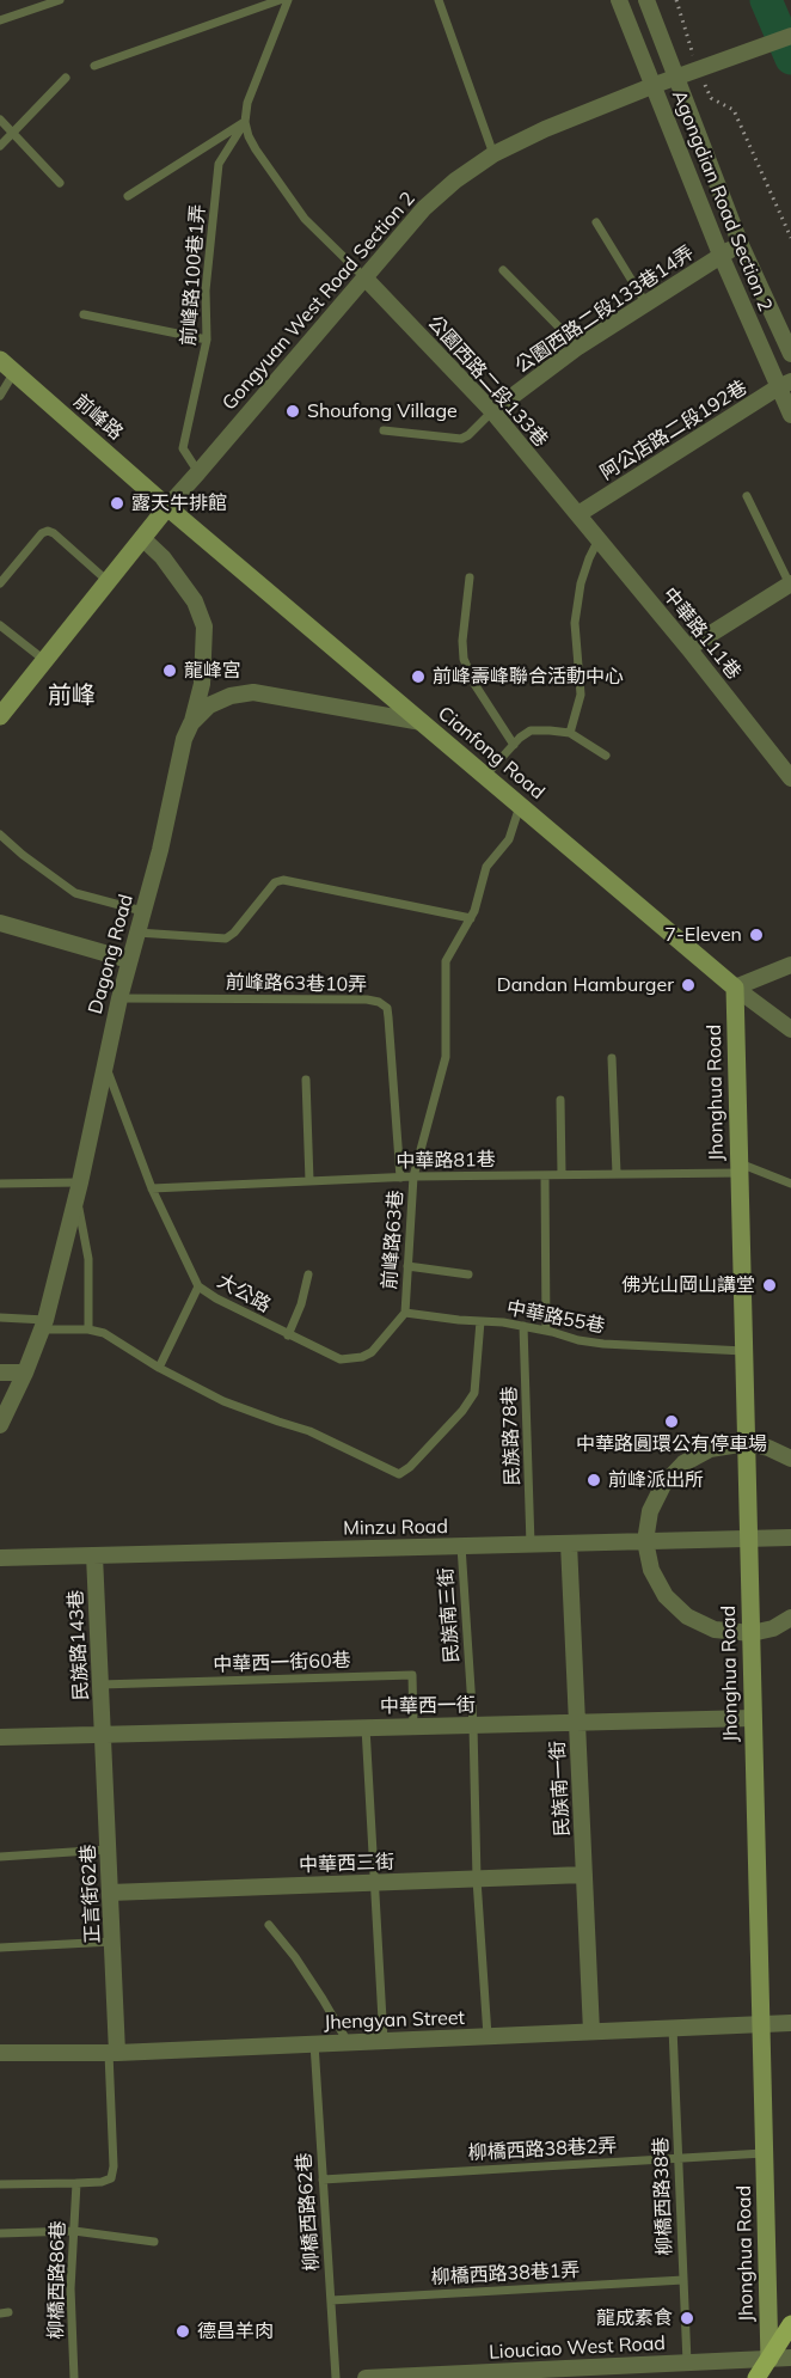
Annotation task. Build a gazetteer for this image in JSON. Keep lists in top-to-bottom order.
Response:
{
  "streets": {
    "main road": ["前峰路", "Cianfong Road", "Jhonghua Road"],
    "street": [
      "Agongdian Road Section 2",
      "Gongyuan West Road Section 2",
      "公園西路二段133巷14弄",
      "公園西路二段133巷",
      "阿公店路二段192巷",
      "中華路111巷",
      "Dagong Road",
      "Minzu Road",
      "民族路143巷",
      "中華西一街",
      "民族南一街",
      "中華西三街",
      "正言街62巷",
      "Jhengyan Street",
      "Liouciao West Road"
    ],
    "lane": [
      "前峰路100巷1弄",
      "前峰路63巷10弄",
      "中華路81巷",
      "前峰路63巷",
      "大公路",
      "中華路55巷",
      "民族路78巷",
      "民族南三街",
      "中華西一街60巷",
      "柳橋西路38巷2弄",
      "柳橋西路38巷",
      "柳橋西路62巷",
      "柳橋西路38巷1弄",
      "柳橋西路86巷"
    ]
  },
  "crossings": [
    ["Agongdian Road Section 2", "Gongyuan West Road Section 2"],
    ["Agongdian Road Section 2", "公園西路二段133巷14弄"],
    ["Agongdian Road Section 2", "阿公店路二段192巷"],
    ["前峰路100巷1弄", "Gongyuan West Road Section 2"],
    ["Gongyuan West Road Section 2", "公園西路二段133巷"],
    ["Gongyuan West Road Section 2", "前峰路"],
    ["Gongyuan West Road Section 2", "Cianfong Road"],
    ["公園西路二段133巷14弄", "公園西路二段133巷"],
    ["公園西路二段133巷", "阿公店路二段192巷"],
    ["公園西路二段133巷", "中華路111巷"],
    ["前峰路", "Cianfong Road"],
    ["阿公店路二段192巷", "中華路111巷"],
    ["Cianfong Road", "Jhonghua Road"],
    ["Cianfong Road", "前峰路63巷"],
    ["Dagong Road", "前峰路63巷10弄"],
    ["Dagong Road", "大公路"],
    ["前峰路63巷10弄", "中華路81巷"],
    ["Jhonghua Road", "中華路81巷"],
    ["Jhonghua Road", "中華路55巷"],
    ["Jhonghua Road", "Minzu Road"],
    ["Jhonghua Road", "中華西一街"],
    ["Jhonghua Road", "Jhengyan Street"],
    ["Jhonghua Road", "柳橋西路38巷2弄"],
    ["Jhonghua Road", "Liouciao West Road"],
    ["中華路81巷", "前峰路63巷"],
    ["中華路81巷", "大公路"],
    ["前峰路63巷", "大公路"],
    ["前峰路63巷", "中華路55巷"],
    ["大公路", "中華路55巷"],
    ["中華路55巷", "民族路78巷"],
    ["民族路78巷", "Minzu Road"],
    ["Minzu Road", "民族南三街"],
    ["Minzu Road", "民族路143巷"],
    ["Minzu Road", "民族南一街"],
    ["民族南三街", "中華西一街"],
    ["民族南三街", "中華西三街"],
    ["民族南三街", "Jhengyan Street"],
    ["民族路143巷", "中華西一街60巷"],
    ["民族路143巷", "中華西一街"],
    ["民族路143巷", "正言街62巷"],
    ["中華西一街60巷", "中華西一街"],
    ["中華西一街", "民族南一街"],
    ["中華西一街", "正言街62巷"],
    ["民族南一街", "中華西三街"],
    ["民族南一街", "Jhengyan Street"],
    ["中華西三街", "正言街62巷"],
    ["正言街62巷", "Jhengyan Street"],
    ["Jhengyan Street", "柳橋西路38巷"],
    ["Jhengyan Street", "柳橋西路62巷"],
    ["柳橋西路38巷2弄", "柳橋西路38巷"],
    ["柳橋西路38巷2弄", "柳橋西路62巷"],
    ["柳橋西路38巷", "柳橋西路38巷1弄"],
    ["柳橋西路38巷", "Liouciao West Road"],
    ["柳橋西路62巷", "柳橋西路38巷1弄"]
  ],
  "districts": ["前峰"],
  "places": [
    "Shoufong Village",
    "露天牛排館",
    "龍峰宮",
    "前峰壽峰聯合活動中心",
    "7-Eleven",
    "Dandan Hamburger",
    "佛光山岡山講堂",
    "中華路圓環公有停車場",
    "前峰派出所",
    "龍成素食",
    "德昌羊肉"
  ]
}
